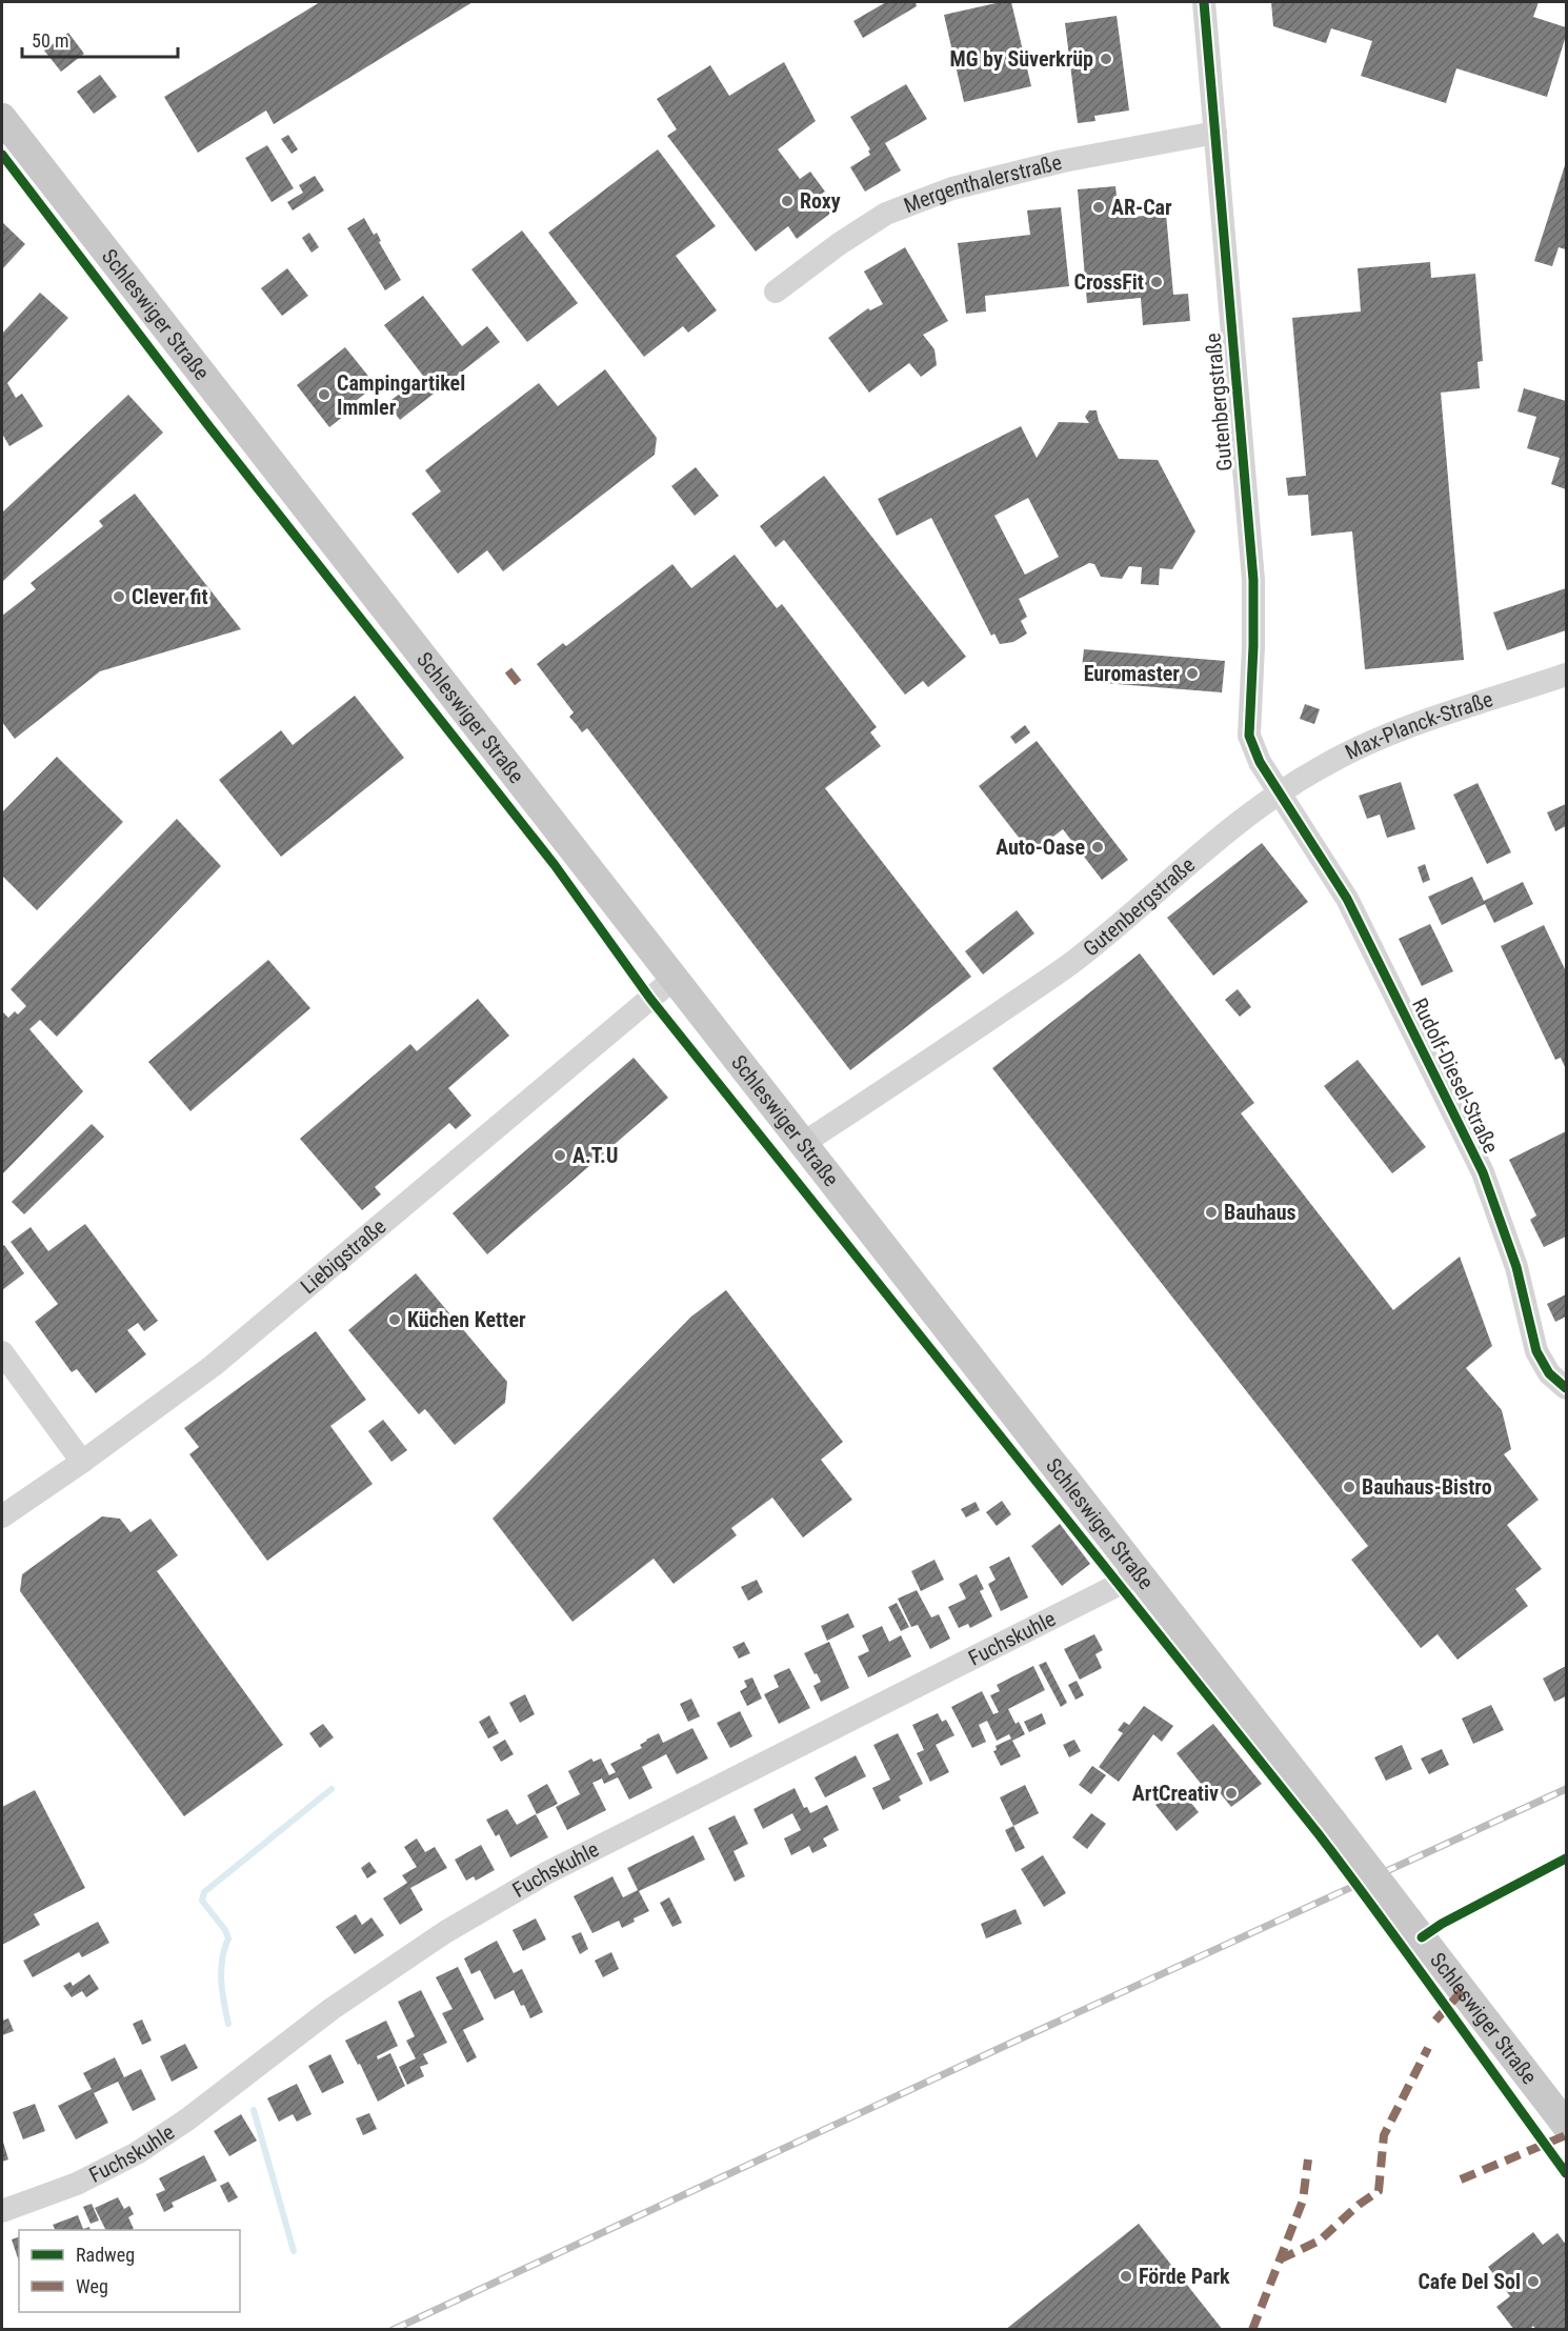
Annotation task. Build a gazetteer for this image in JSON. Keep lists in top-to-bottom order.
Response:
{
  "streets": {
    "main road": ["Schleswiger Straße"],
    "street": [
      "Mergenthalerstraße",
      "Gutenbergstraße",
      "Max-Planck-Straße",
      "Rudolf-Diesel-Straße",
      "Liebigstraße",
      "Fuchskuhle"
    ]
  },
  "crossings": [
    ["Mergenthalerstraße", "Gutenbergstraße"],
    ["Schleswiger Straße", "Gutenbergstraße"],
    ["Schleswiger Straße", "Liebigstraße"],
    ["Schleswiger Straße", "Fuchskuhle"],
    ["Gutenbergstraße", "Max-Planck-Straße"],
    ["Gutenbergstraße", "Rudolf-Diesel-Straße"],
    ["Max-Planck-Straße", "Rudolf-Diesel-Straße"]
  ],
  "places": [
    "MG by Süverkrüp",
    "Roxy",
    "AR-Car",
    "CrossFit",
    "Campingartikel Immler",
    "Clever fit",
    "Euromaster",
    "Auto-Oase",
    "A.T.U",
    "Bauhaus",
    "Küchen Ketter",
    "Bauhaus-Bistro",
    "ArtCreativ",
    "Förde Park",
    "Cafe Del Sol"
  ],
  "legend": ["Radweg", "Weg"],
  "scale_bar": "50 m"
}
